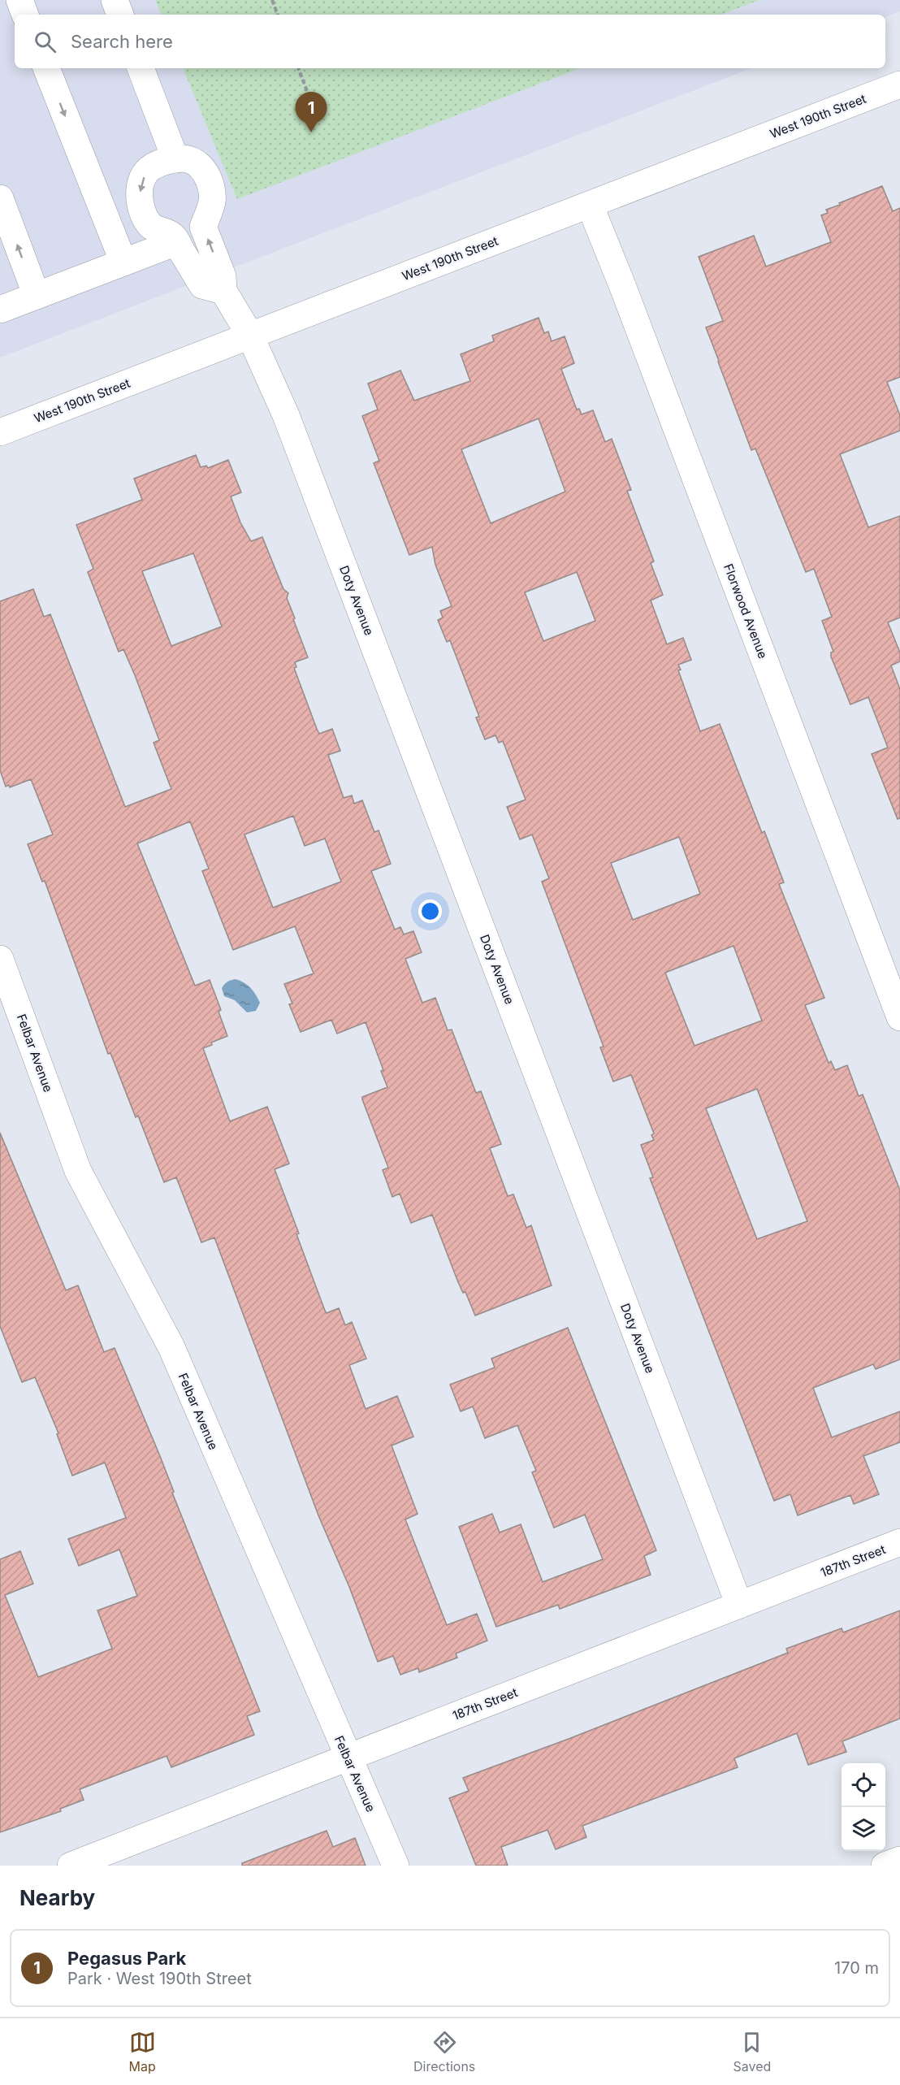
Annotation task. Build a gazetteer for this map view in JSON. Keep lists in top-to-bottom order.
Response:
{
  "streets": {
    "street": [
      "West 190th Street",
      "Doty Avenue",
      "Florwood Avenue",
      "Felbar Avenue",
      "187th Street"
    ]
  },
  "crossings": [
    ["West 190th Street", "Doty Avenue"],
    ["West 190th Street", "Florwood Avenue"],
    ["Doty Avenue", "187th Street"],
    ["Felbar Avenue", "187th Street"]
  ],
  "page": {
    "search": "Search here",
    "pins": "1",
    "heading": "Nearby",
    "list": [
      {
        "mark": "1",
        "name": "Pegasus Park",
        "note": "Park · West 190th Street",
        "value": "170 m"
      }
    ],
    "nav": ["Map", "Directions", "Saved"]
  }
}
